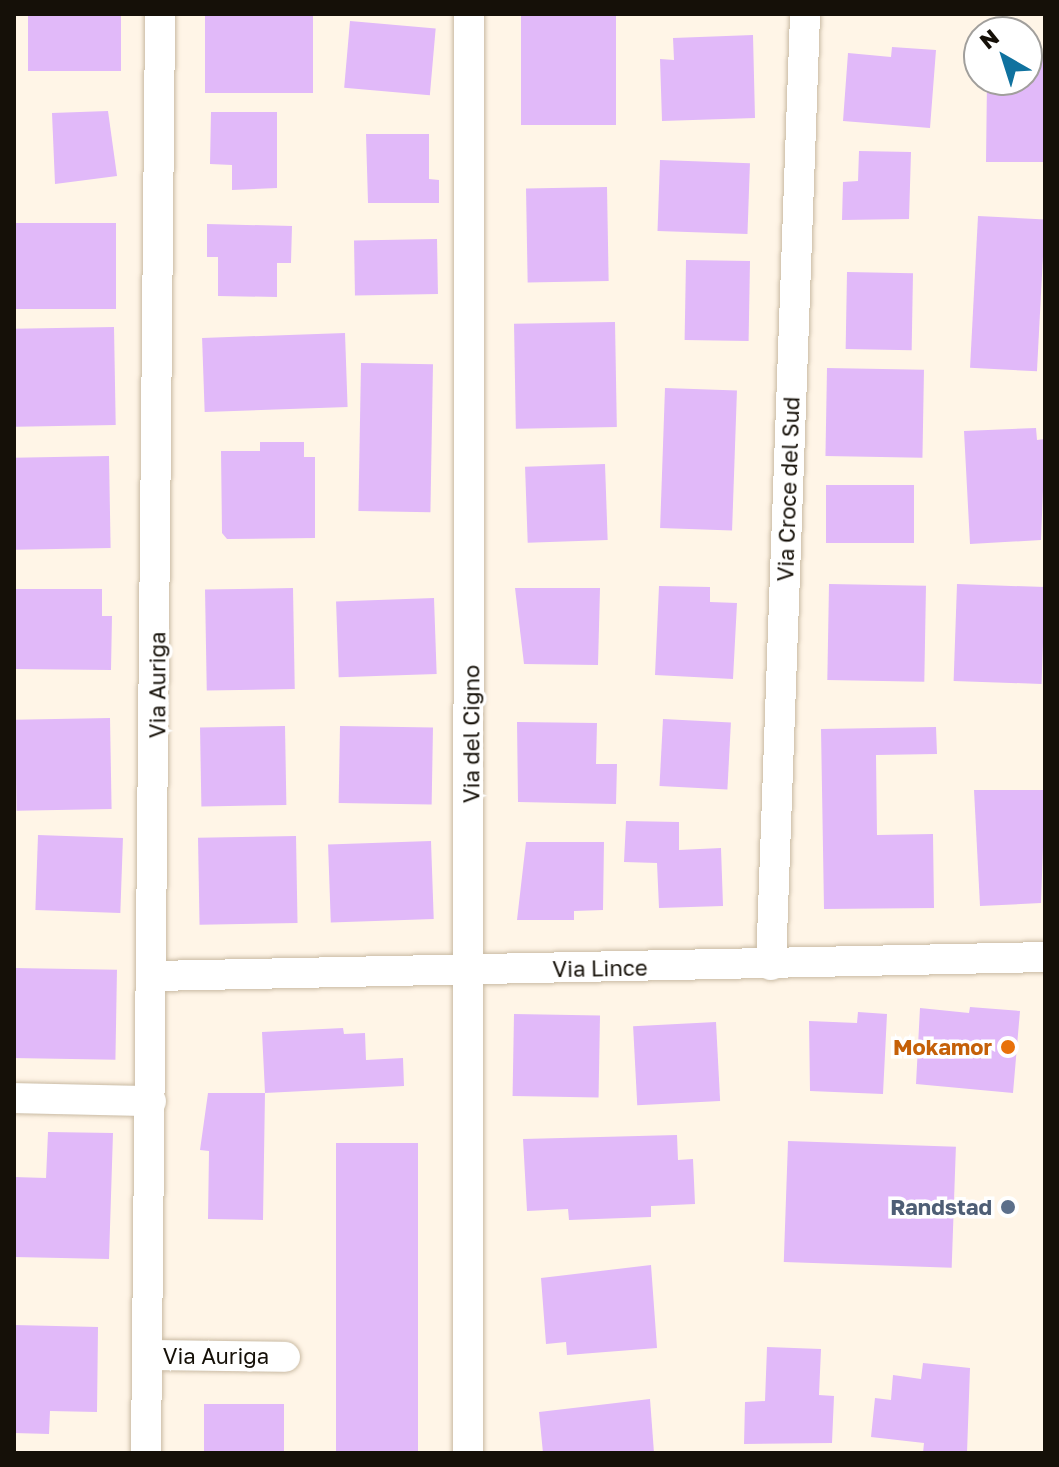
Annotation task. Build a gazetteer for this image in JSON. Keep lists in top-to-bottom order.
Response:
{
  "streets": {
    "street": [
      "Via Croce del Sud",
      "Via Auriga",
      "Via del Cigno",
      "Via Lince"
    ]
  },
  "crossings": [
    ["Via Croce del Sud", "Via Lince"],
    ["Via Auriga", "Via Lince"],
    ["Via del Cigno", "Via Lince"]
  ],
  "places": ["Mokamor", "Randstad"],
  "north": "top left"
}
